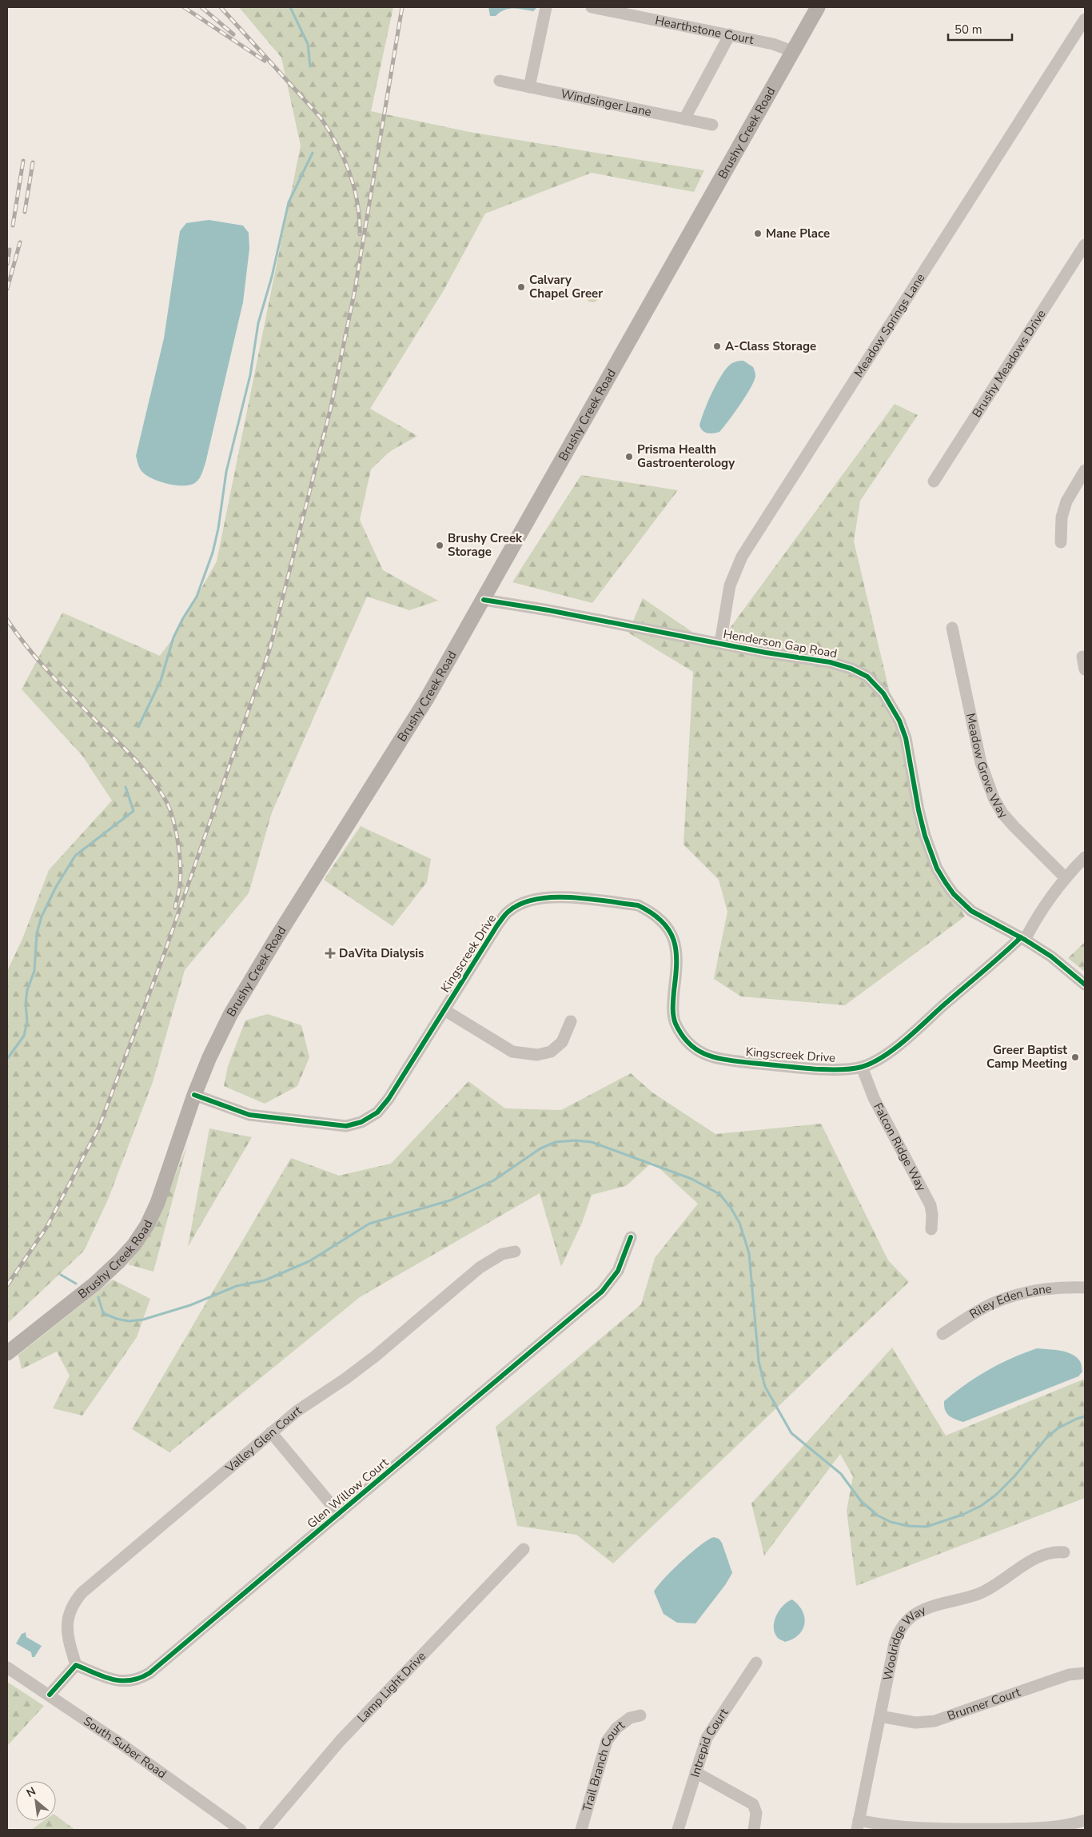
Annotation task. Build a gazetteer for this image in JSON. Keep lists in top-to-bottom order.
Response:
{
  "streets": {
    "main road": ["Brushy Creek Road"],
    "street": [
      "Hearthstone Court",
      "Windsinger Lane",
      "Meadow Springs Lane",
      "Brushy Meadows Drive",
      "Henderson Gap Road",
      "Meadow Grove Way",
      "Kingscreek Drive",
      "Falcon Ridge Way",
      "Riley Eden Lane",
      "Valley Glen Court",
      "Glen Willow Court",
      "Woolridge Way",
      "Lamp Light Drive",
      "Brunner Court",
      "Intrepid Court",
      "South Suber Road",
      "Trail Branch Court"
    ]
  },
  "crossings": [
    ["Hearthstone Court", "Brushy Creek Road"],
    ["Brushy Creek Road", "Henderson Gap Road"],
    ["Brushy Creek Road", "Kingscreek Drive"],
    ["Meadow Springs Lane", "Henderson Gap Road"],
    ["Henderson Gap Road", "Kingscreek Drive"],
    ["Kingscreek Drive", "Falcon Ridge Way"],
    ["Valley Glen Court", "Glen Willow Court"],
    ["Woolridge Way", "Brunner Court"]
  ],
  "places": {
    "other": [
      "Mane Place",
      "Calvary Chapel Greer",
      "A-Class Storage",
      "Prisma Health Gastroenterology",
      "Brushy Creek Storage",
      "Greer Baptist Camp Meeting"
    ],
    "health": ["DaVita Dialysis"]
  },
  "scale_bar": "50 m",
  "north": "top left"
}
